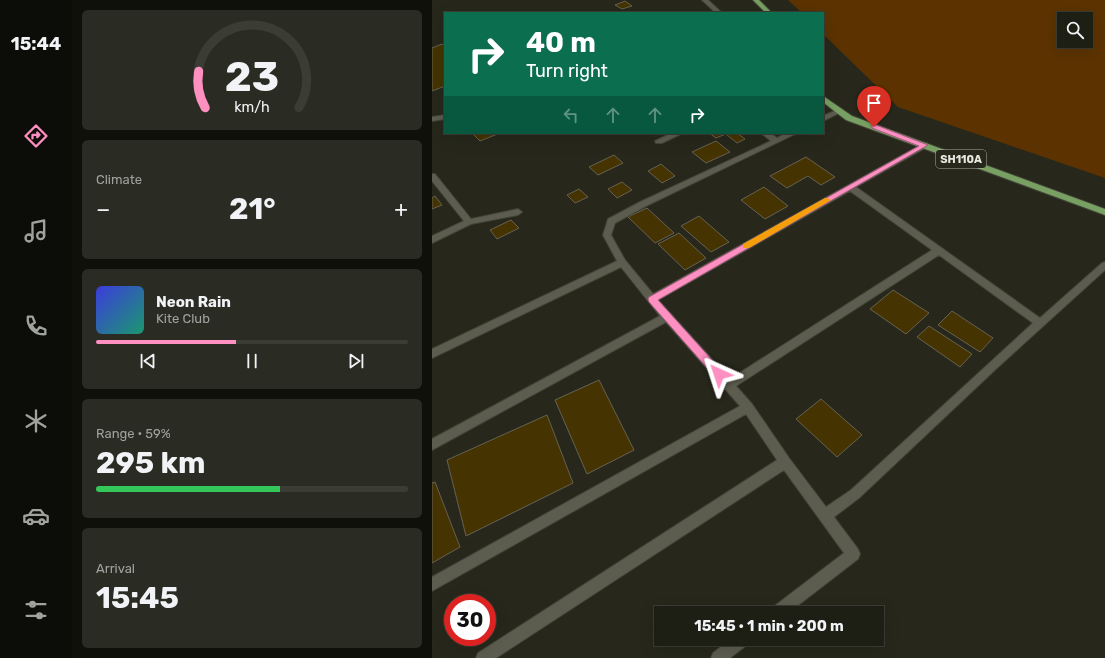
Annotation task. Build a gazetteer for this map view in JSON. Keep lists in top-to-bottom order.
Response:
{
  "streets": {
    "main road": ["SH110A"]
  },
  "page": {
    "tabs": "15:44",
    "turn": ["40 m", "Turn right"],
    "tile": [
      "Climate",
      ["Range · 59%", "295 km"],
      ["Arrival", "15:45"]
    ],
    "heat": ["−", "21°", "+"],
    "song": ["Neon Rain", "Kite Club"],
    "limit": "30",
    "trip": "15:45 · 1 min · 200 m",
    "gauge": ["23", "km/h"]
  }
}
